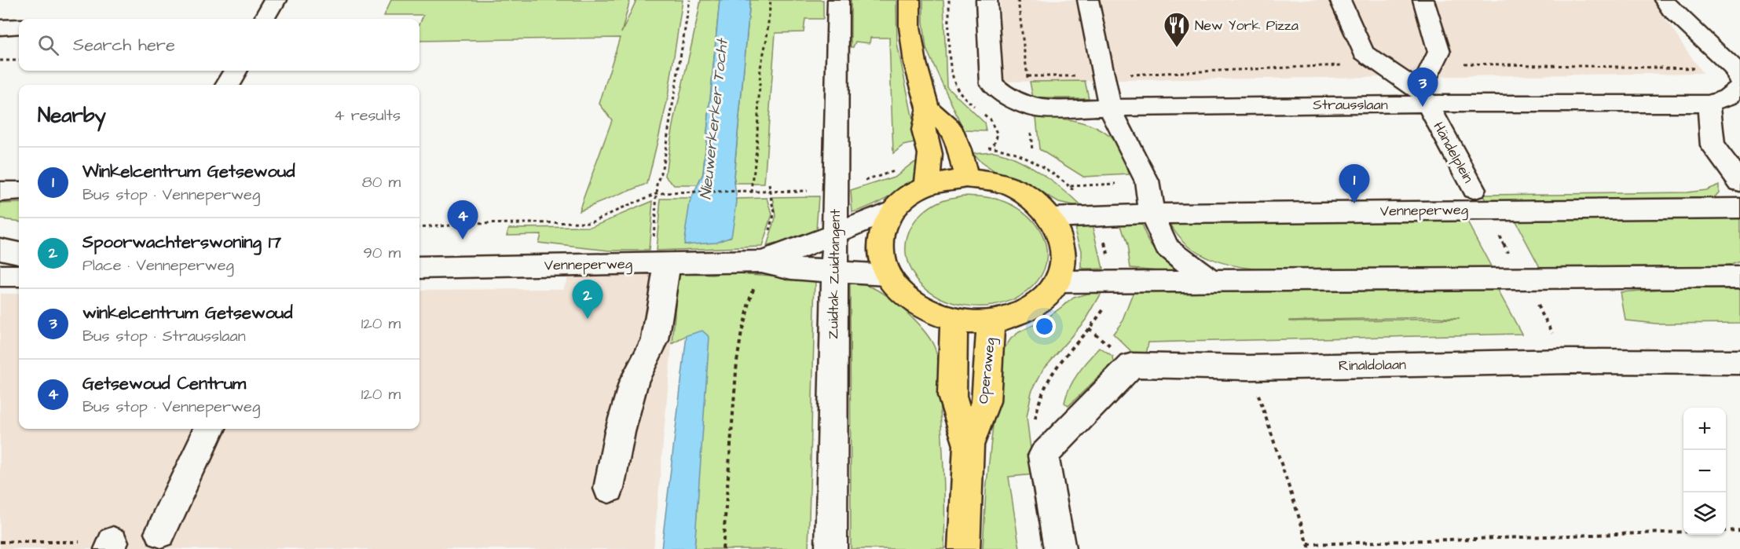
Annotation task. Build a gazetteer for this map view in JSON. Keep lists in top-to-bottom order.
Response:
{
  "streets": {
    "main road": ["Operaweg"],
    "street": [
      "Strausslaan",
      "Händelplein",
      "Venneperweg",
      "Zuidtak Zuidtangent",
      "Rinaldolaan"
    ]
  },
  "crossings": [
    ["Strausslaan", "Händelplein"],
    ["Venneperweg", "Zuidtak Zuidtangent"],
    ["Venneperweg", "Operaweg"]
  ],
  "water": ["Nieuwerkerker Tocht"],
  "places": {
    "restaurant": ["New York Pizza"]
  },
  "page": {
    "search": "Search here",
    "pins": [
      "3",
      "1",
      "4",
      "2"
    ],
    "heading": ["Nearby", "4 results"],
    "list": [
      {
        "mark": "1",
        "name": "Winkelcentrum Getsewoud",
        "note": "Bus stop · Venneperweg",
        "value": "80 m"
      },
      {
        "mark": "2",
        "name": "Spoorwachterswoning 17",
        "note": "Place · Venneperweg",
        "value": "90 m"
      },
      {
        "mark": "3",
        "name": "winkelcentrum Getsewoud",
        "note": "Bus stop · Strausslaan",
        "value": "120 m"
      },
      {
        "mark": "4",
        "name": "Getsewoud Centrum",
        "note": "Bus stop · Venneperweg",
        "value": "120 m"
      }
    ],
    "map_buttons": ["+", "−"]
  }
}
